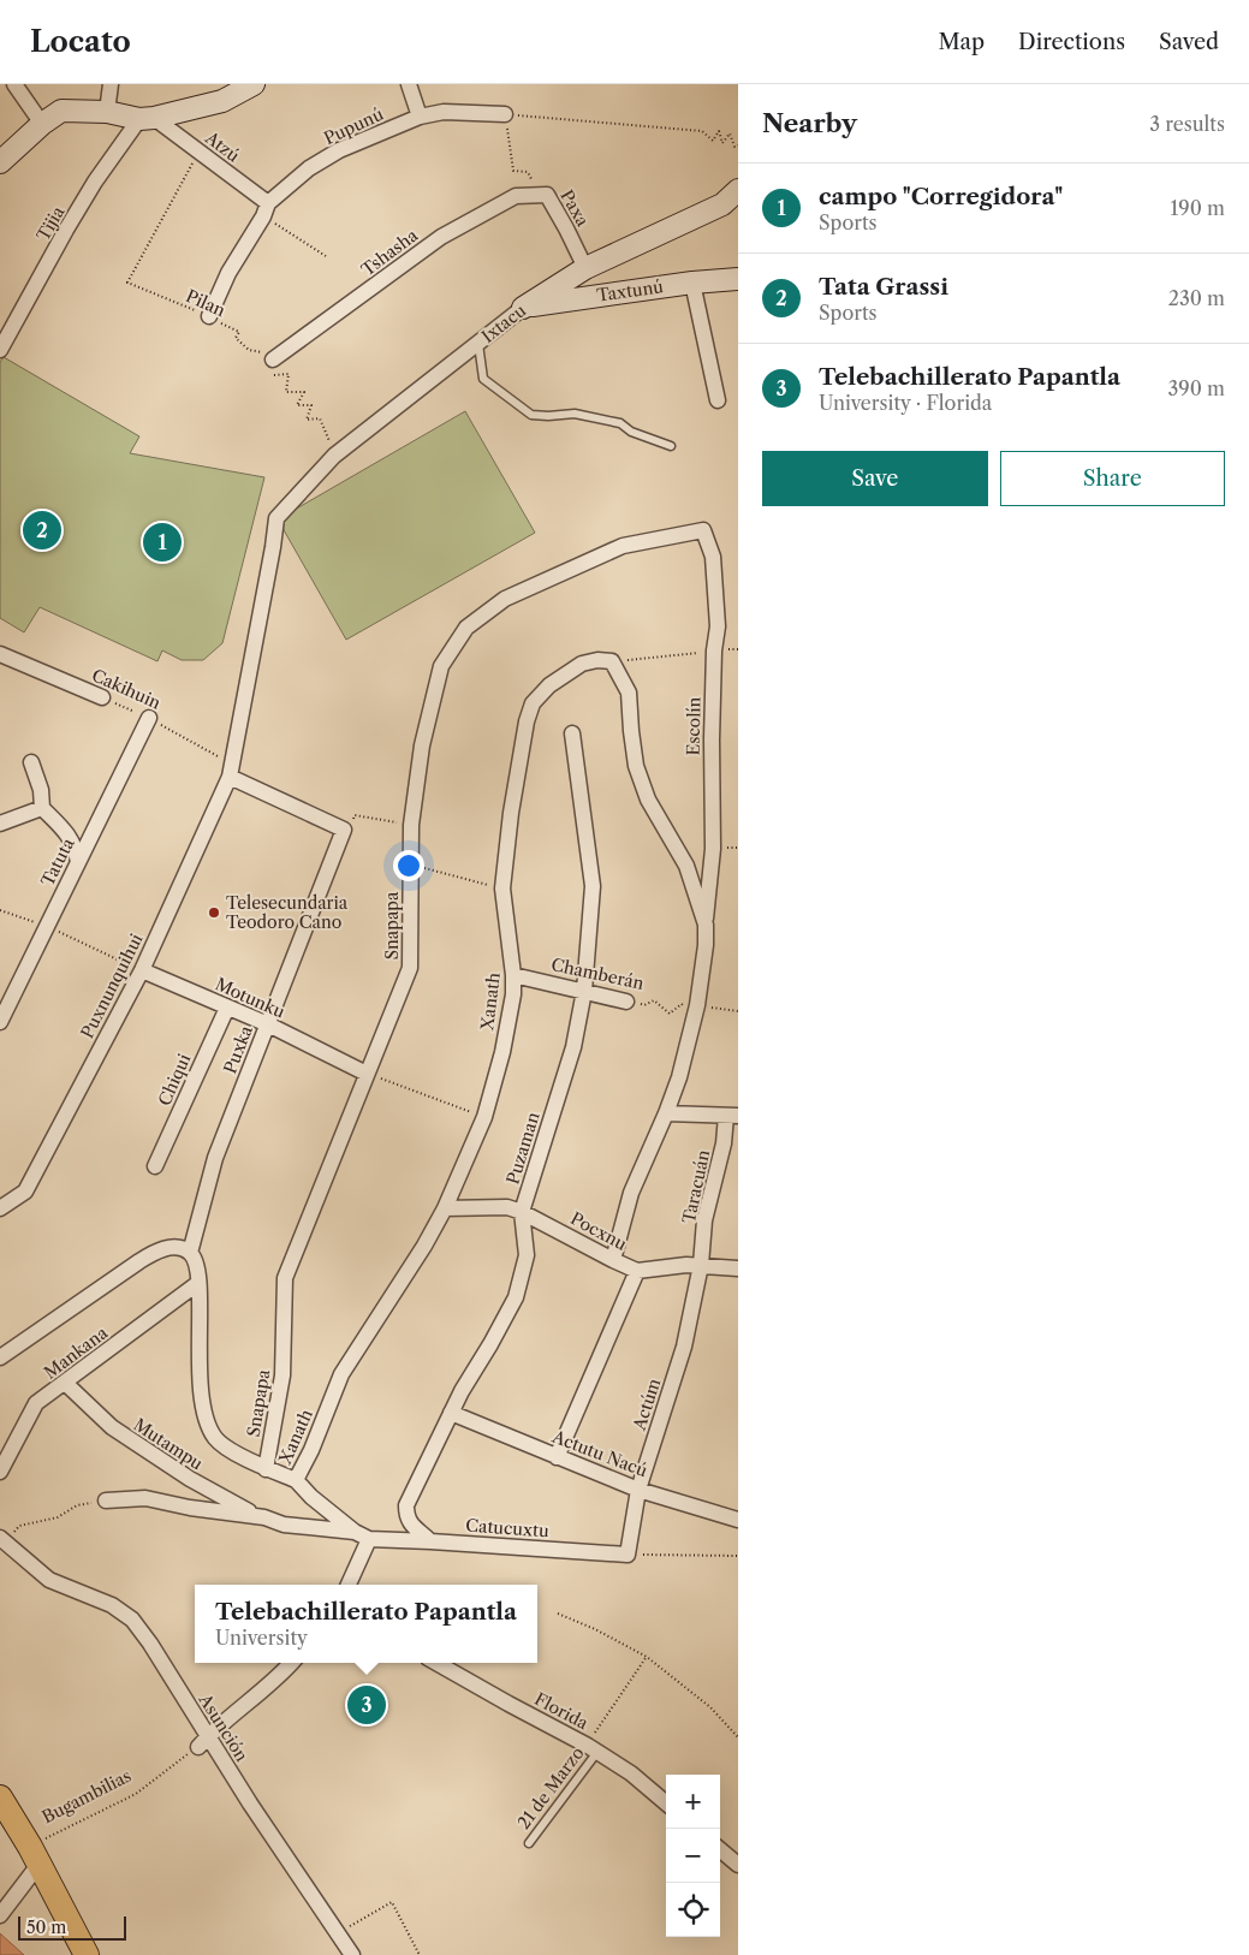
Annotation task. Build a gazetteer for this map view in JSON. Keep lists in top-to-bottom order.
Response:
{
  "streets": {
    "street": [
      "Pupunú",
      "Atzú",
      "Paxa",
      "Tijia",
      "Tshasha",
      "Taxtunú",
      "Ixtacu",
      "Cakihuin",
      "Escolín",
      "Tatuta",
      "Snapapa",
      "Chamberán",
      "Puxnunquihui",
      "Motunku",
      "Xanath",
      "Puxka",
      "Chiqui",
      "Puzaman",
      "Taracuán",
      "Pocxnu",
      "Mankana",
      "Actúm",
      "Mutampu",
      "Actutu Nacú",
      "Catucuxtu",
      "Florida",
      "Asunción"
    ],
    "lane": ["21 de Marzo"],
    "path": ["Pilan", "Bugambilias"]
  },
  "crossings": [
    ["Pupunú", "Atzú"],
    ["Pupunú", "Paxa"],
    ["Pupunú", "Pilan"],
    ["Atzú", "Tijia"],
    ["Atzú", "Pilan"],
    ["Paxa", "Tshasha"],
    ["Paxa", "Ixtacu"],
    ["Tshasha", "Pilan"],
    ["Taxtunú", "Ixtacu"],
    ["Pilan", "Ixtacu"],
    ["Ixtacu", "Puxnunquihui"],
    ["Cakihuin", "Tatuta"],
    ["Cakihuin", "Puxnunquihui"],
    ["Escolín", "Snapapa"],
    ["Snapapa", "Motunku"],
    ["Snapapa", "Xanath"],
    ["Chamberán", "Xanath"],
    ["Chamberán", "Puzaman"],
    ["Puxnunquihui", "Motunku"],
    ["Motunku", "Puxka"],
    ["Motunku", "Chiqui"],
    ["Xanath", "Puxka"],
    ["Xanath", "Pocxnu"],
    ["Xanath", "Mankana"],
    ["Xanath", "Catucuxtu"],
    ["Puzaman", "Pocxnu"],
    ["Puzaman", "Actutu Nacú"],
    ["Puzaman", "Catucuxtu"],
    ["Taracuán", "Pocxnu"],
    ["Taracuán", "Actúm"],
    ["Pocxnu", "Actúm"],
    ["Mankana", "Mutampu"],
    ["Actúm", "Actutu Nacú"],
    ["Actúm", "Catucuxtu"],
    ["Mutampu", "Catucuxtu"],
    ["Florida", "21 de Marzo"],
    ["Asunción", "Bugambilias"]
  ],
  "places": ["Telesecundaria Teodoro Cano"],
  "scale_bar": "50 m",
  "page": {
    "header": "Locato",
    "nav": ["Map", "Directions", "Saved"],
    "heading": ["Nearby", "3 results"],
    "list": [
      {
        "mark": "1",
        "name": "campo \"Corregidora\"",
        "note": "Sports",
        "value": "190 m"
      },
      {
        "mark": "2",
        "name": "Tata Grassi",
        "note": "Sports",
        "value": "230 m"
      },
      {
        "mark": "3",
        "name": "Telebachillerato Papantla",
        "note": "University · Florida",
        "value": "390 m"
      }
    ],
    "buttons": ["Save", "Share"],
    "pins": ["2", "1", "3"],
    "popup": ["Telebachillerato Papantla", "University"],
    "map_buttons": ["+", "−"],
    "scale": "50 m"
  }
}
